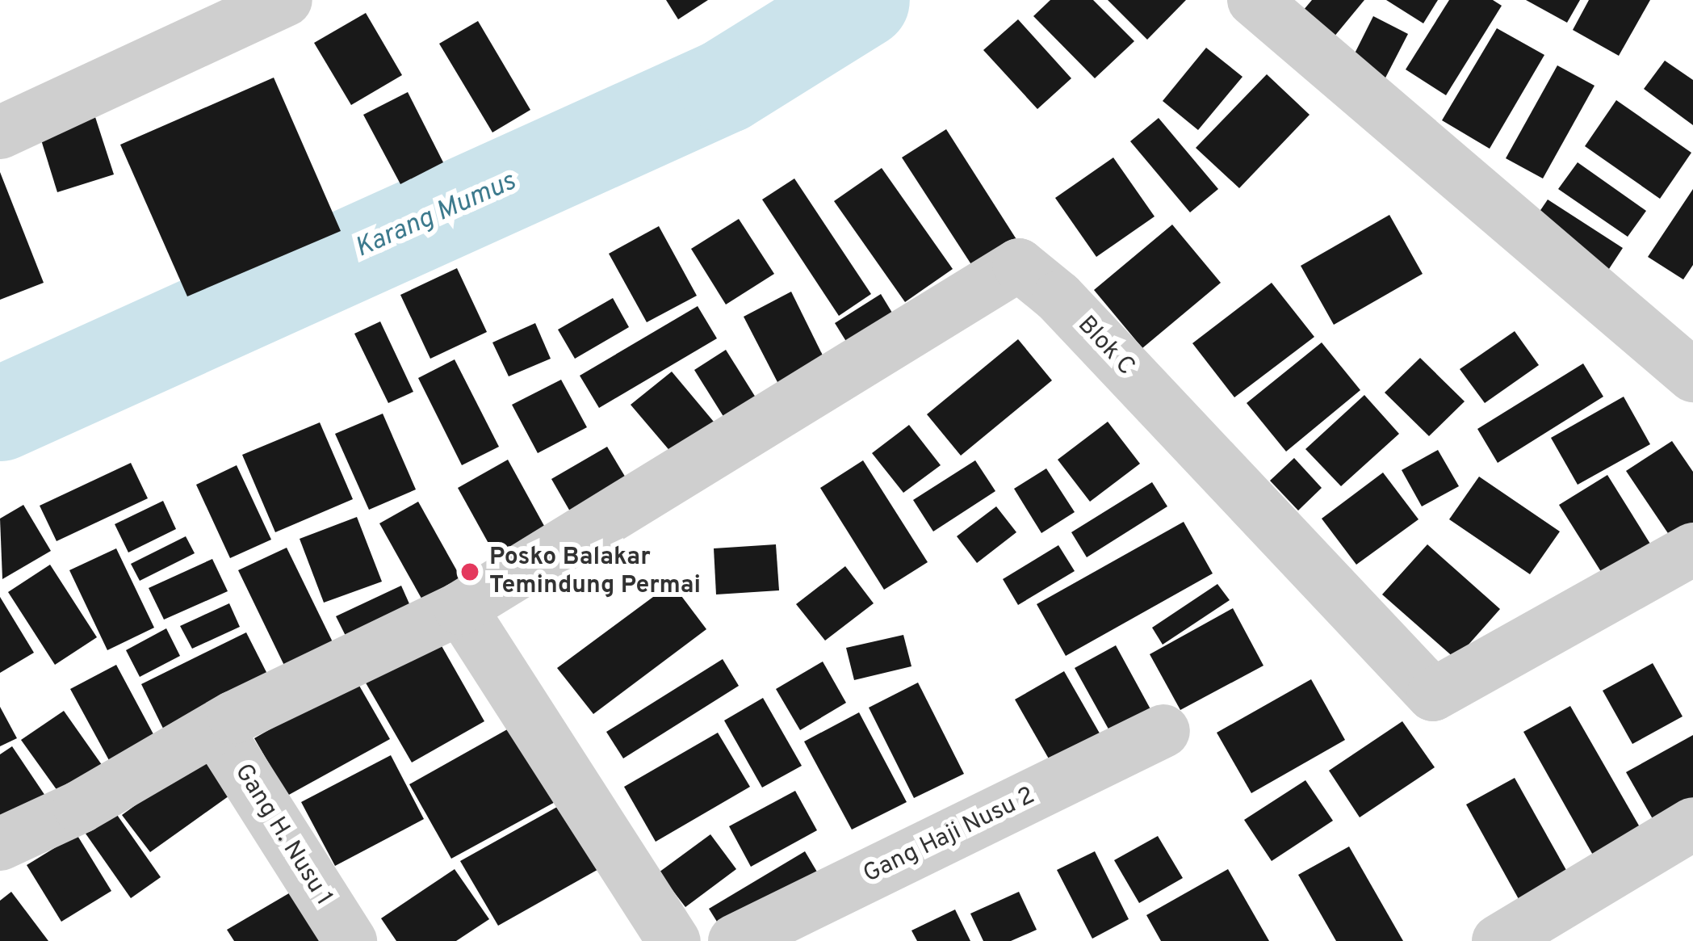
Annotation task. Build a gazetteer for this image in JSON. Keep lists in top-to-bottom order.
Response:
{
  "streets": {
    "street": ["Blok C", "Gang H. Nusu 1", "Gang Haji Nusu 2"]
  },
  "water": ["Karang Mumus"],
  "places": ["Posko Balakar Temindung Permai"]
}
